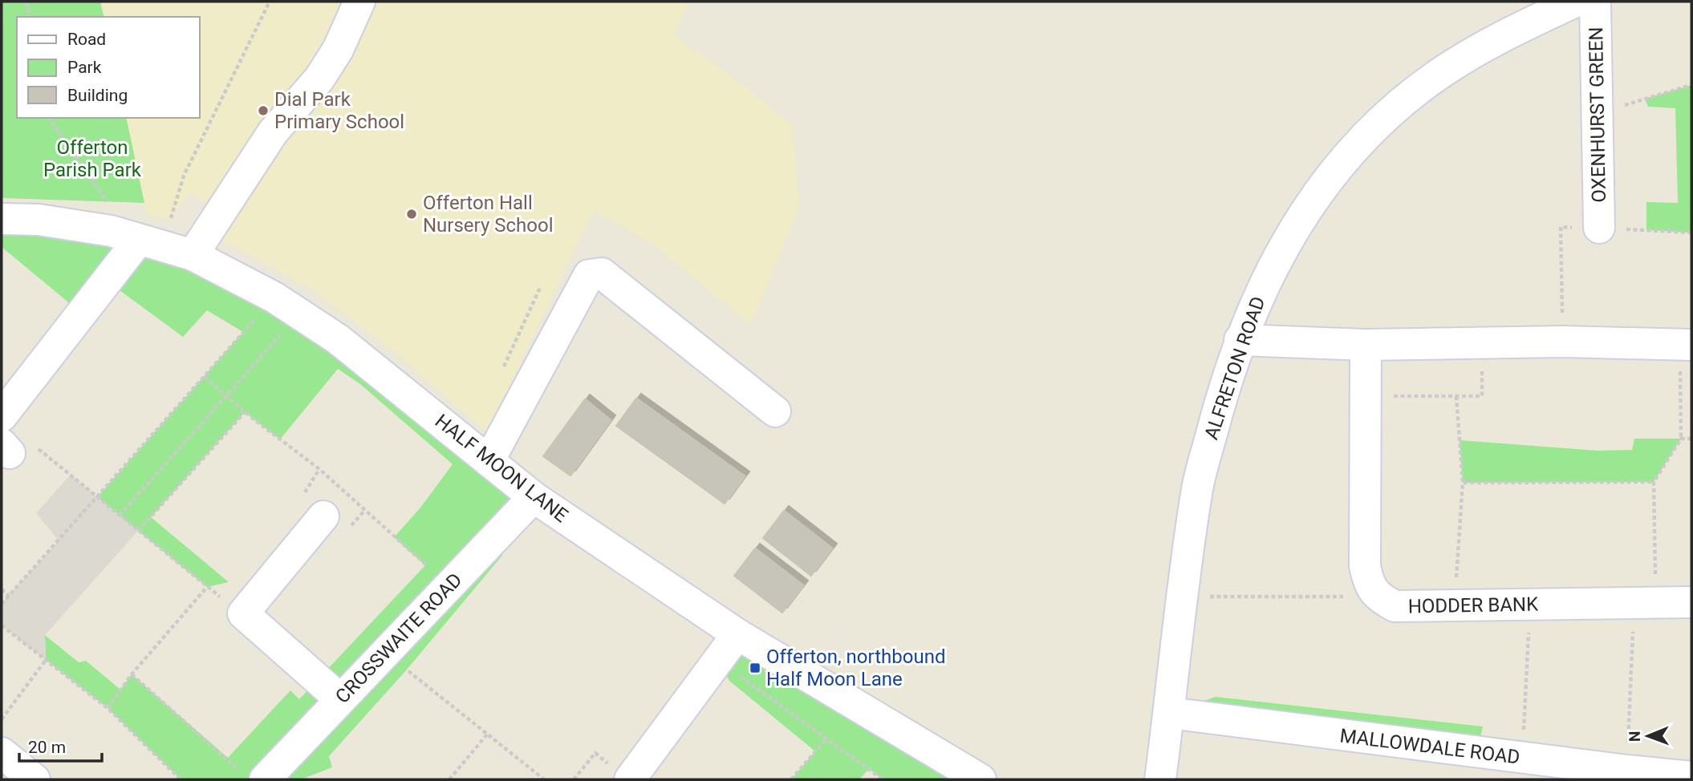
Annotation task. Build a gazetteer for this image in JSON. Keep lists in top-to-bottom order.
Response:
{
  "streets": {
    "street": [
      "OXENHURST GREEN",
      "ALFRETON ROAD",
      "HALF MOON LANE",
      "HODDER BANK",
      "CROSSWAITE ROAD",
      "MALLOWDALE ROAD"
    ]
  },
  "crossings": [
    ["ALFRETON ROAD", "MALLOWDALE ROAD"],
    ["HALF MOON LANE", "CROSSWAITE ROAD"]
  ],
  "parks": ["Offerton Parish Park"],
  "places": {
    "other": ["Dial Park Primary School", "Offerton Hall Nursery School"],
    "transit": ["Offerton, northbound Half Moon Lane"]
  },
  "legend": ["Road", "Park", "Building"],
  "scale_bar": "20 m",
  "north": "left"
}
